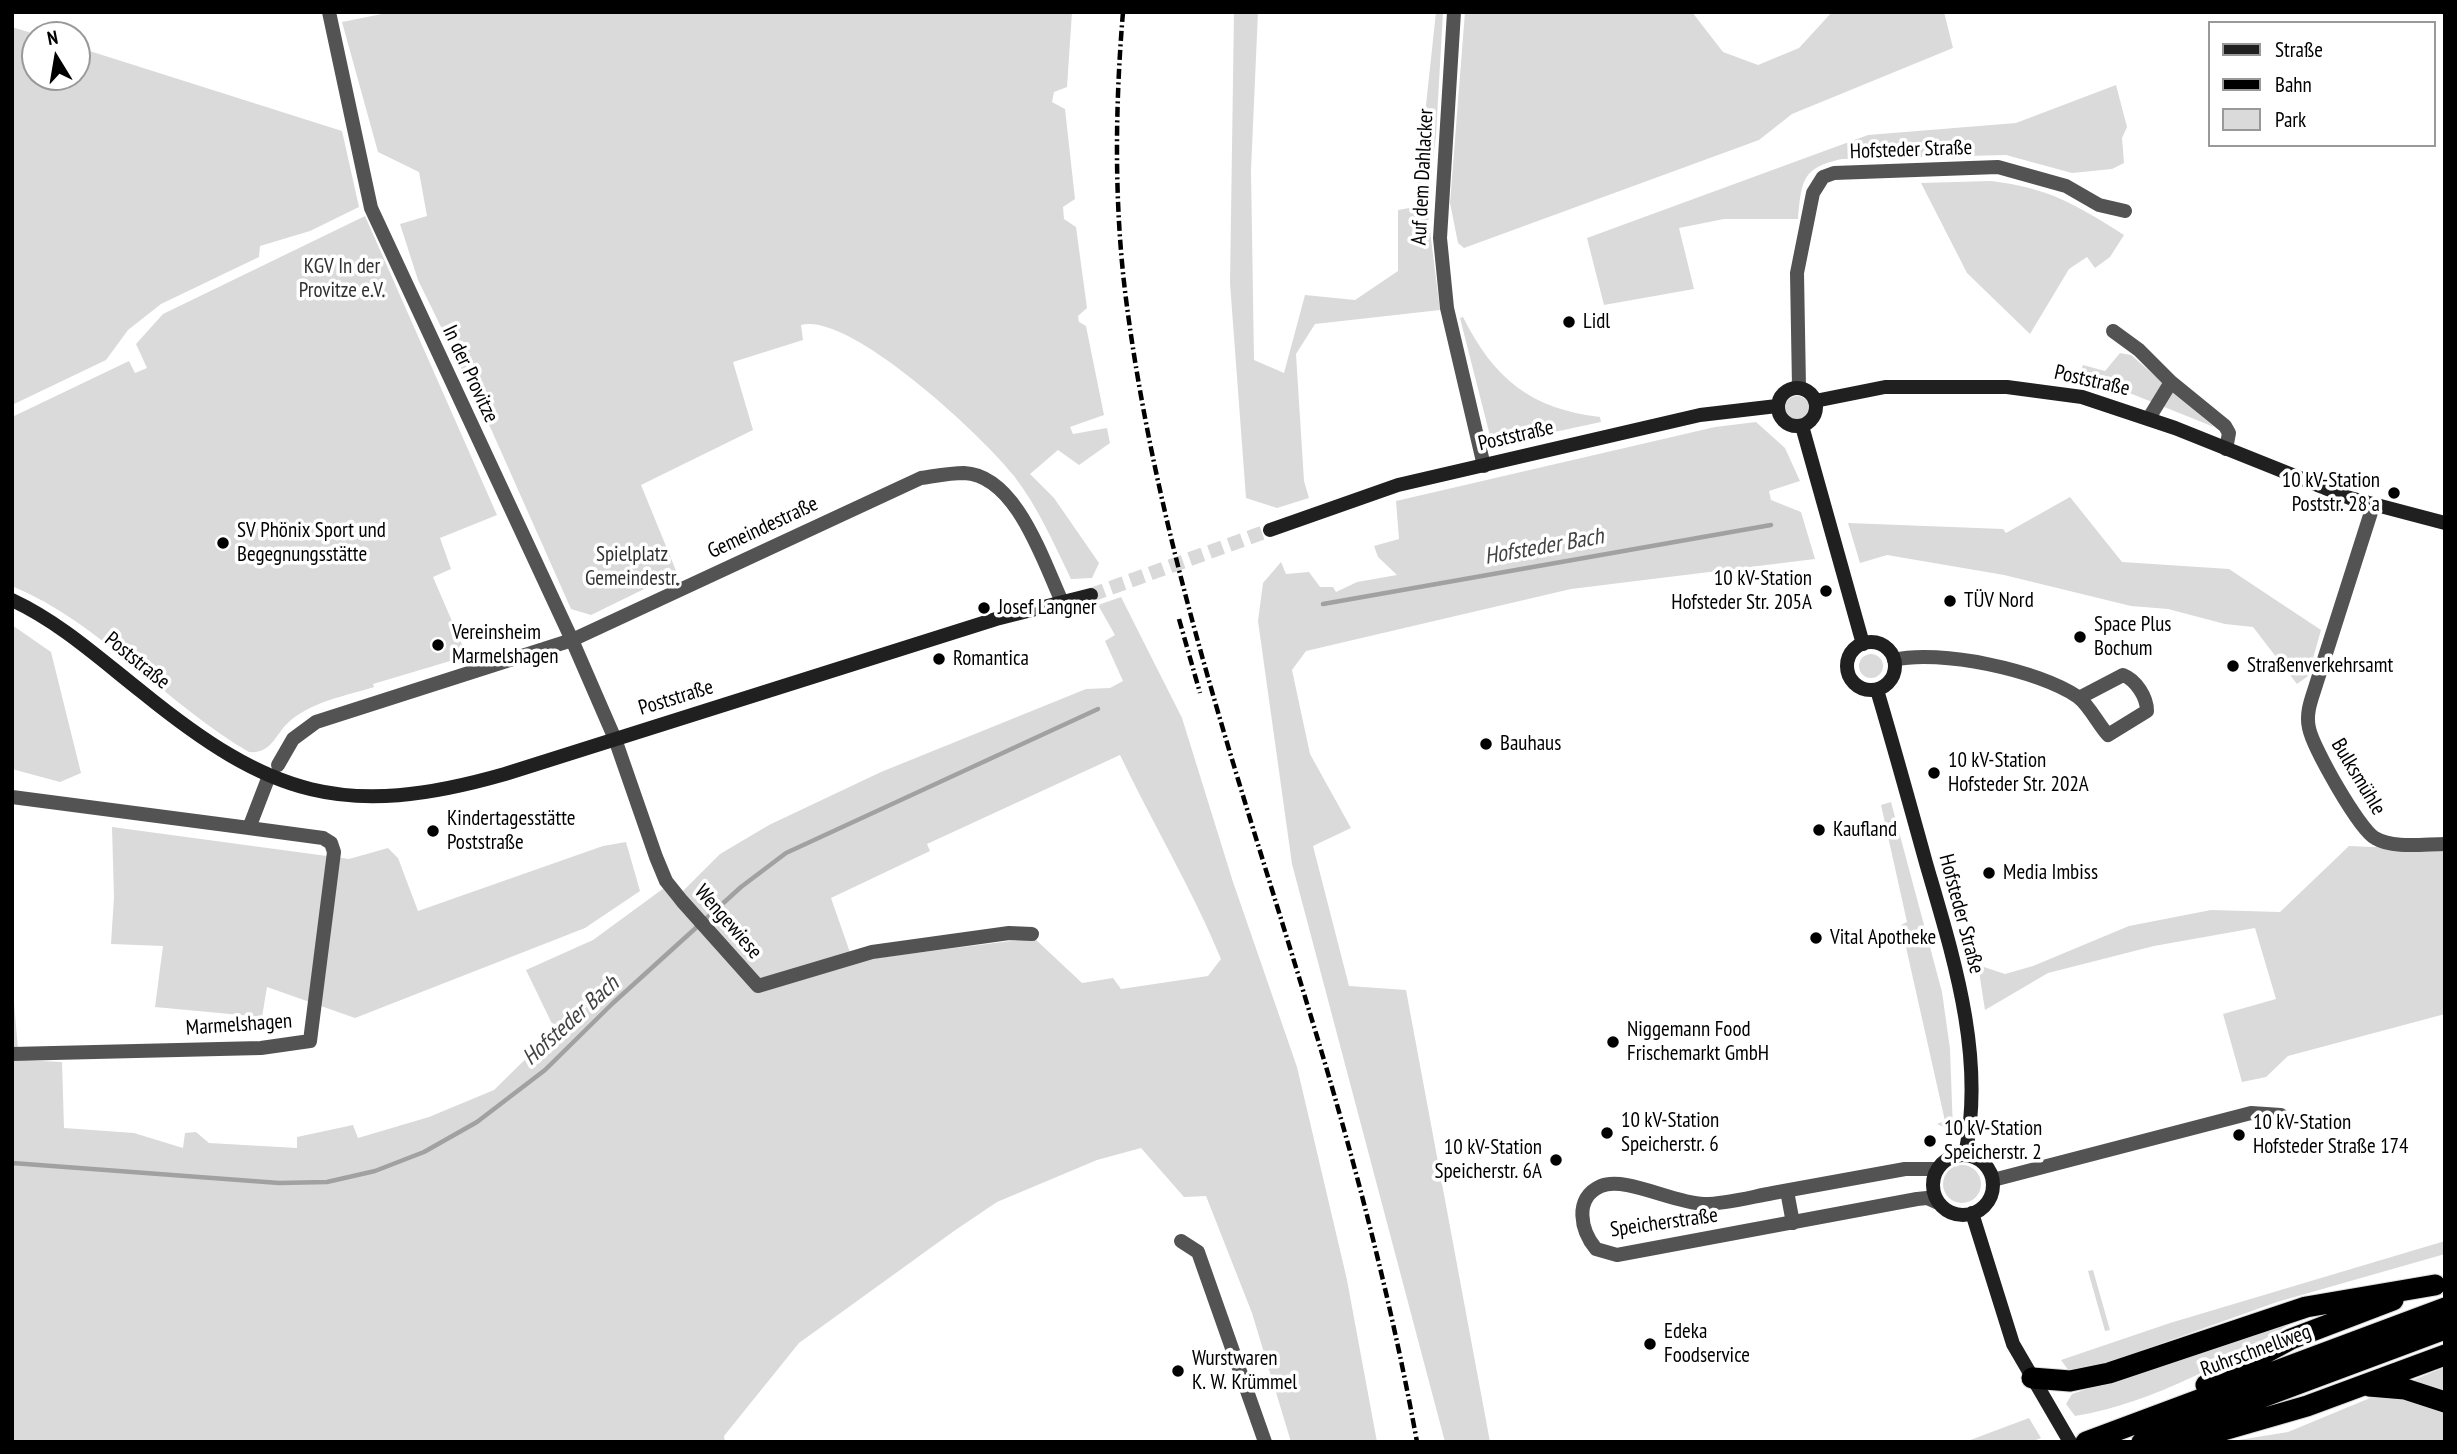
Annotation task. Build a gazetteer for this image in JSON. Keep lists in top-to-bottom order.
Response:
{
  "streets": {
    "highway": ["Ruhrschnellweg"],
    "street": [
      "Hofsteder Straße",
      "Auf dem Dahlacker",
      "In der Provitze",
      "Poststraße",
      "Gemeindestraße",
      "Bulksmühle",
      "Wengewiese",
      "Marmelshagen",
      "Speicherstraße"
    ]
  },
  "crossings": [
    ["Hofsteder Straße", "Poststraße"],
    ["Hofsteder Straße", "Speicherstraße"],
    ["Auf dem Dahlacker", "Poststraße"],
    ["In der Provitze", "Poststraße"],
    ["In der Provitze", "Gemeindestraße"],
    ["In der Provitze", "Wengewiese"],
    ["Poststraße", "Gemeindestraße"],
    ["Poststraße", "Bulksmühle"],
    ["Poststraße", "Wengewiese"]
  ],
  "water": ["Hofsteder Bach"],
  "parks": ["KGV In der Provitze e.V.", "Spielplatz Gemeindestr."],
  "places": [
    "Lidl",
    "10 kV-Station Poststr. 28 a",
    "SV Phönix Sport und Begegnungsstätte",
    "10 kV-Station Hofsteder Str. 205A",
    "TÜV Nord",
    "Josef Langner",
    "Space Plus Bochum",
    "Vereinsheim Marmelshagen",
    "Romantica",
    "Straßenverkehrsamt",
    "Bauhaus",
    "10 kV-Station Hofsteder Str. 202A",
    "Kaufland",
    "Kindertagesstätte Poststraße",
    "Media Imbiss",
    "Vital Apotheke",
    "Niggemann Food Frischemarkt GmbH",
    "10 kV-Station Speicherstr. 6",
    "10 kV-Station Hofsteder Straße 174",
    "10 kV-Station Speicherstr. 2",
    "10 kV-Station Speicherstr. 6A",
    "Edeka Foodservice",
    "Wurstwaren K. W. Krümmel"
  ],
  "legend": ["Straße", "Bahn", "Park"],
  "north": "top"
}
